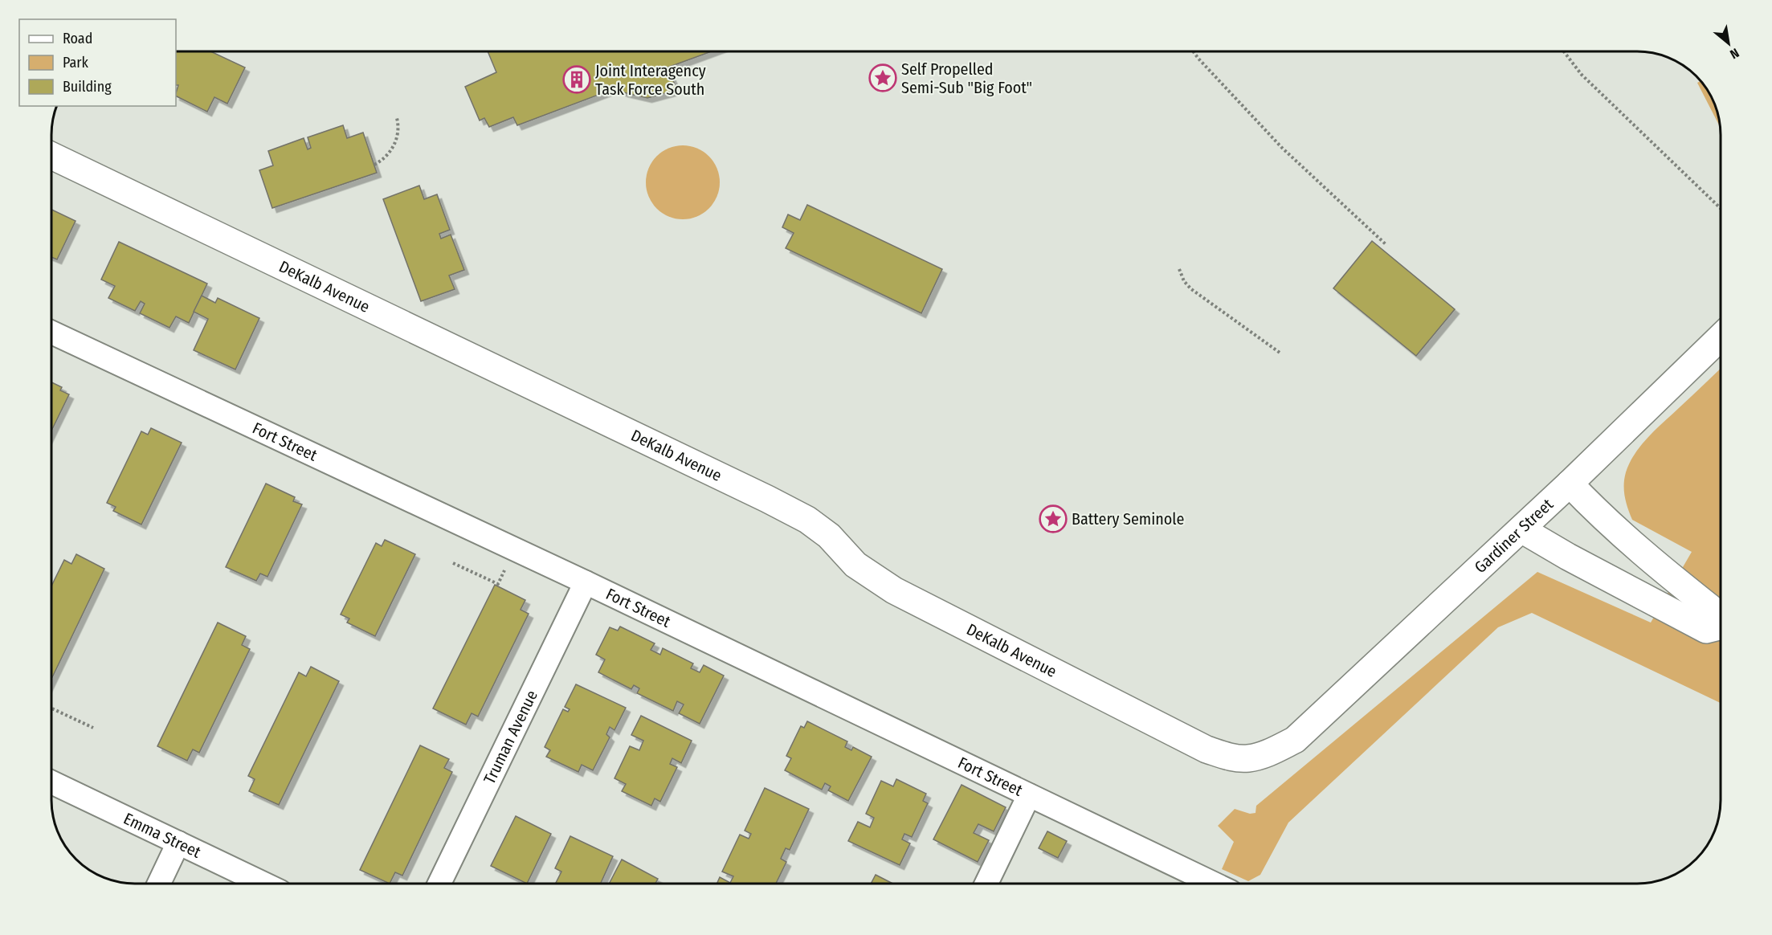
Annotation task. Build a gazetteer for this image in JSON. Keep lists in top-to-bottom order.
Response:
{
  "streets": {
    "street": [
      "DeKalb Avenue",
      "Fort Street",
      "Gardiner Street",
      "Truman Avenue",
      "Emma Street"
    ]
  },
  "crossings": [
    ["DeKalb Avenue", "Gardiner Street"],
    ["Fort Street", "Truman Avenue"]
  ],
  "places": {
    "place": ["Self Propelled Semi-Sub \"Big Foot\"", "Battery Seminole"],
    "building": ["Joint Interagency Task Force South"]
  },
  "legend": ["Road", "Park", "Building"],
  "north": "bottom right"
}
